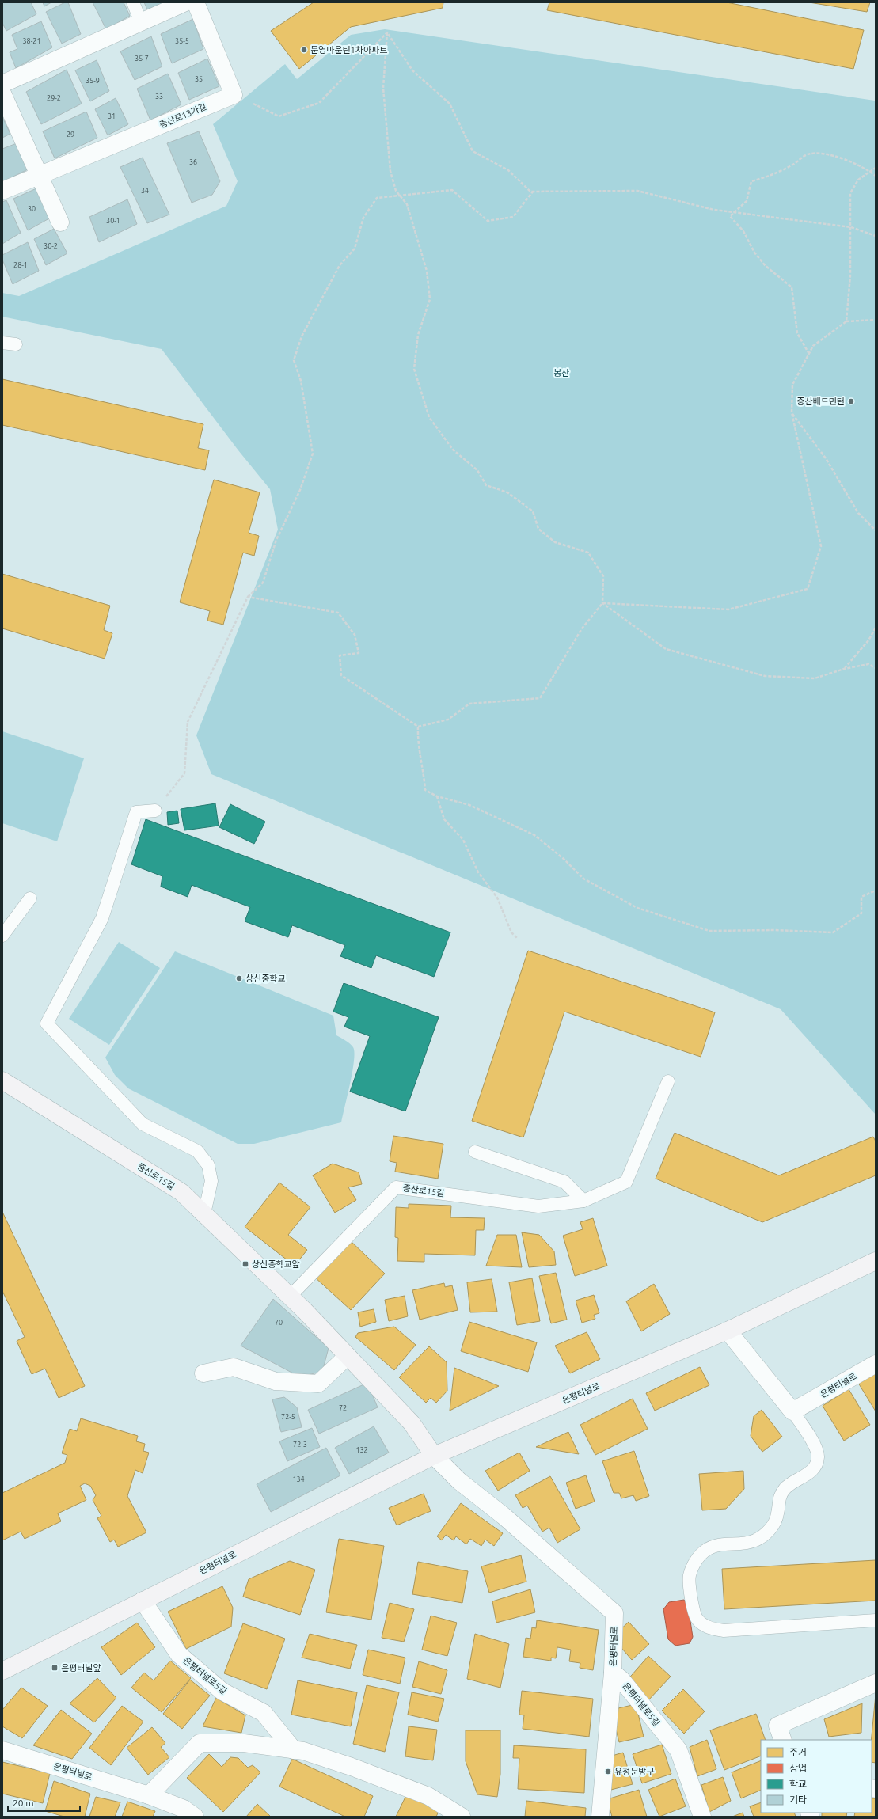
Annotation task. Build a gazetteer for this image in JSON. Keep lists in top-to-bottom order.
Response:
{
  "streets": {
    "main road": ["증산로15길", "은평터널로"],
    "street": ["증산로13가길", "은평터널로5길"]
  },
  "crossings": [
    ["증산로15길", "은평터널로"],
    ["은평터널로", "은평터널로5길"]
  ],
  "parks": ["봉산"],
  "places": {
    "other": [
      "문영마운틴1차아파트",
      "증산배드민턴",
      "상신중학교",
      "유정문방구"
    ],
    "transit": ["상신중학교앞", "은평터널앞"]
  },
  "house_numbers": [
    "38-21",
    "35-5",
    "35-7",
    "35",
    "35-9",
    "33",
    "29-2",
    "31",
    "29",
    "36",
    "34",
    "30",
    "30-1",
    "30-2",
    "28-1",
    "70",
    "72",
    "72-5",
    "72-3",
    "132",
    "134"
  ],
  "legend": [
    "주거",
    "상업",
    "학교",
    "기타"
  ],
  "scale_bar": "20 m"
}
